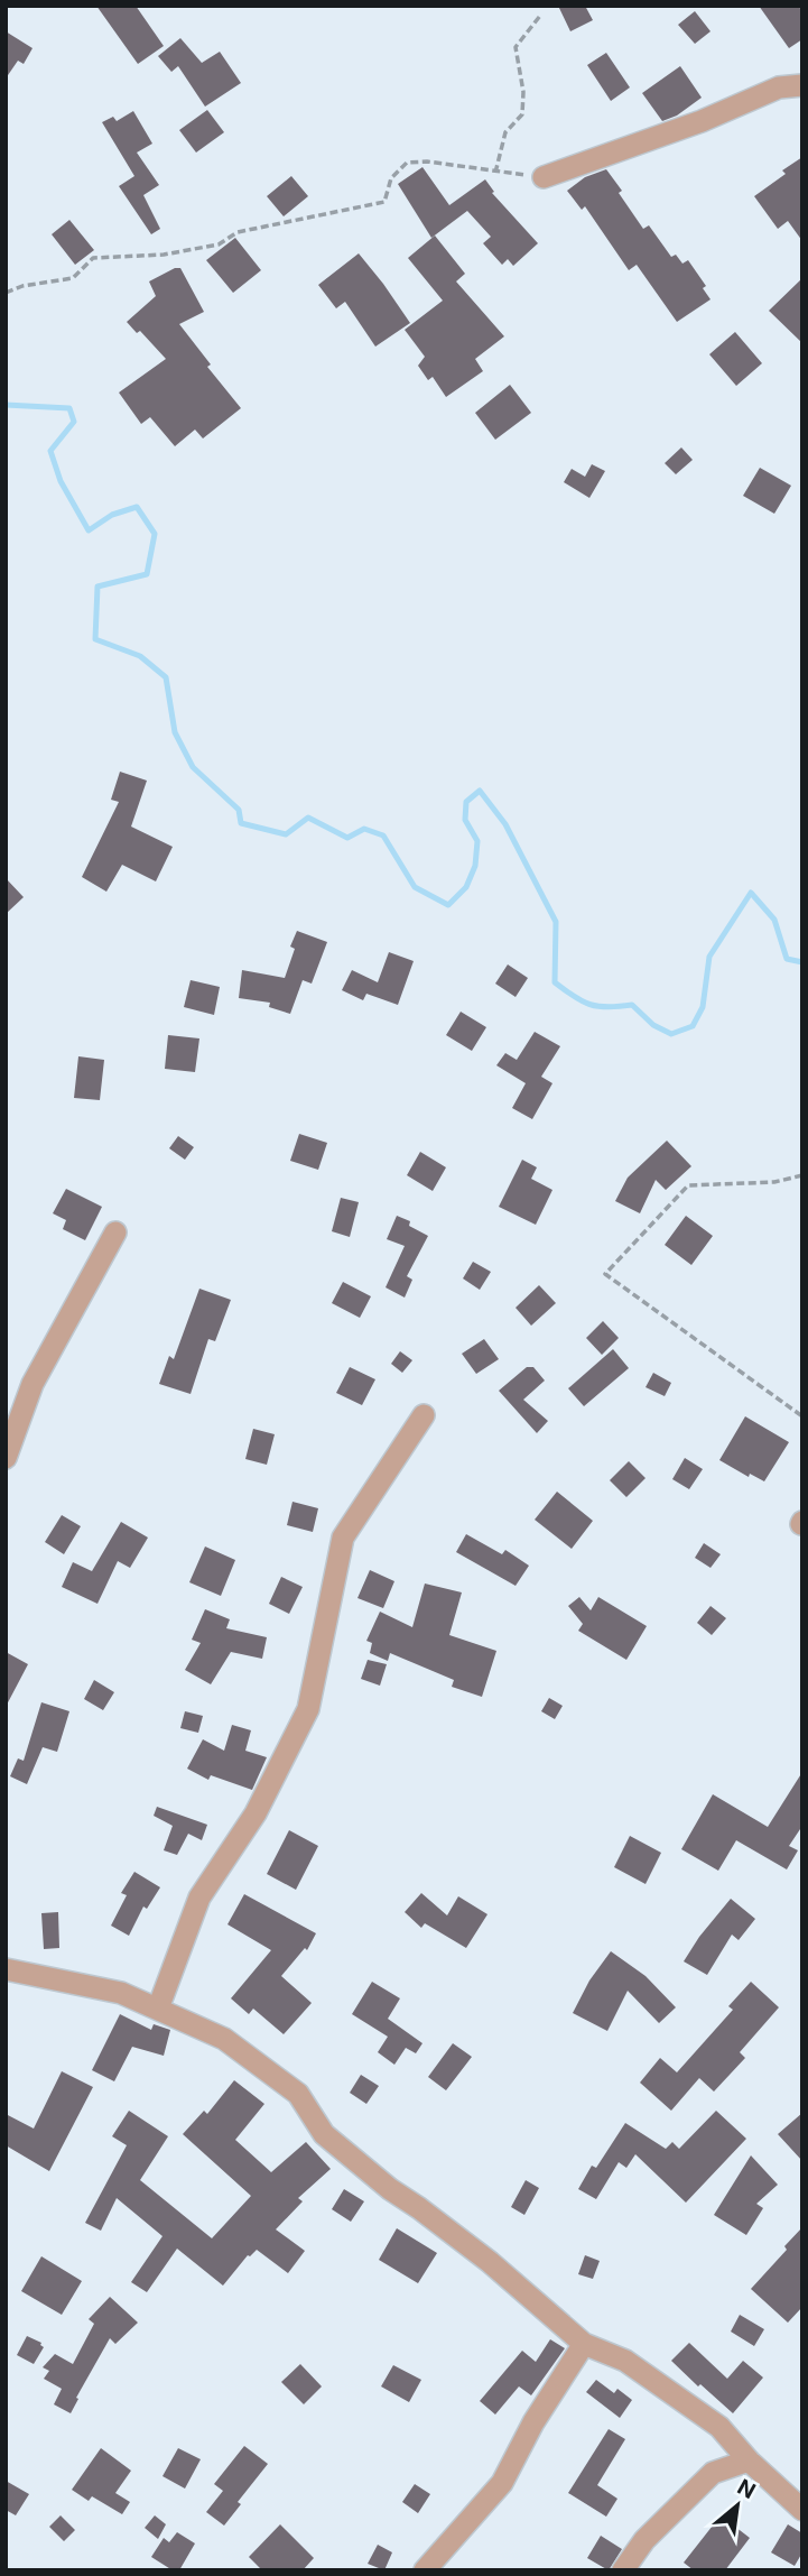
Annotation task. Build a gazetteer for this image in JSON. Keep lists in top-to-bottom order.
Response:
{
  "north": "top right"
}
